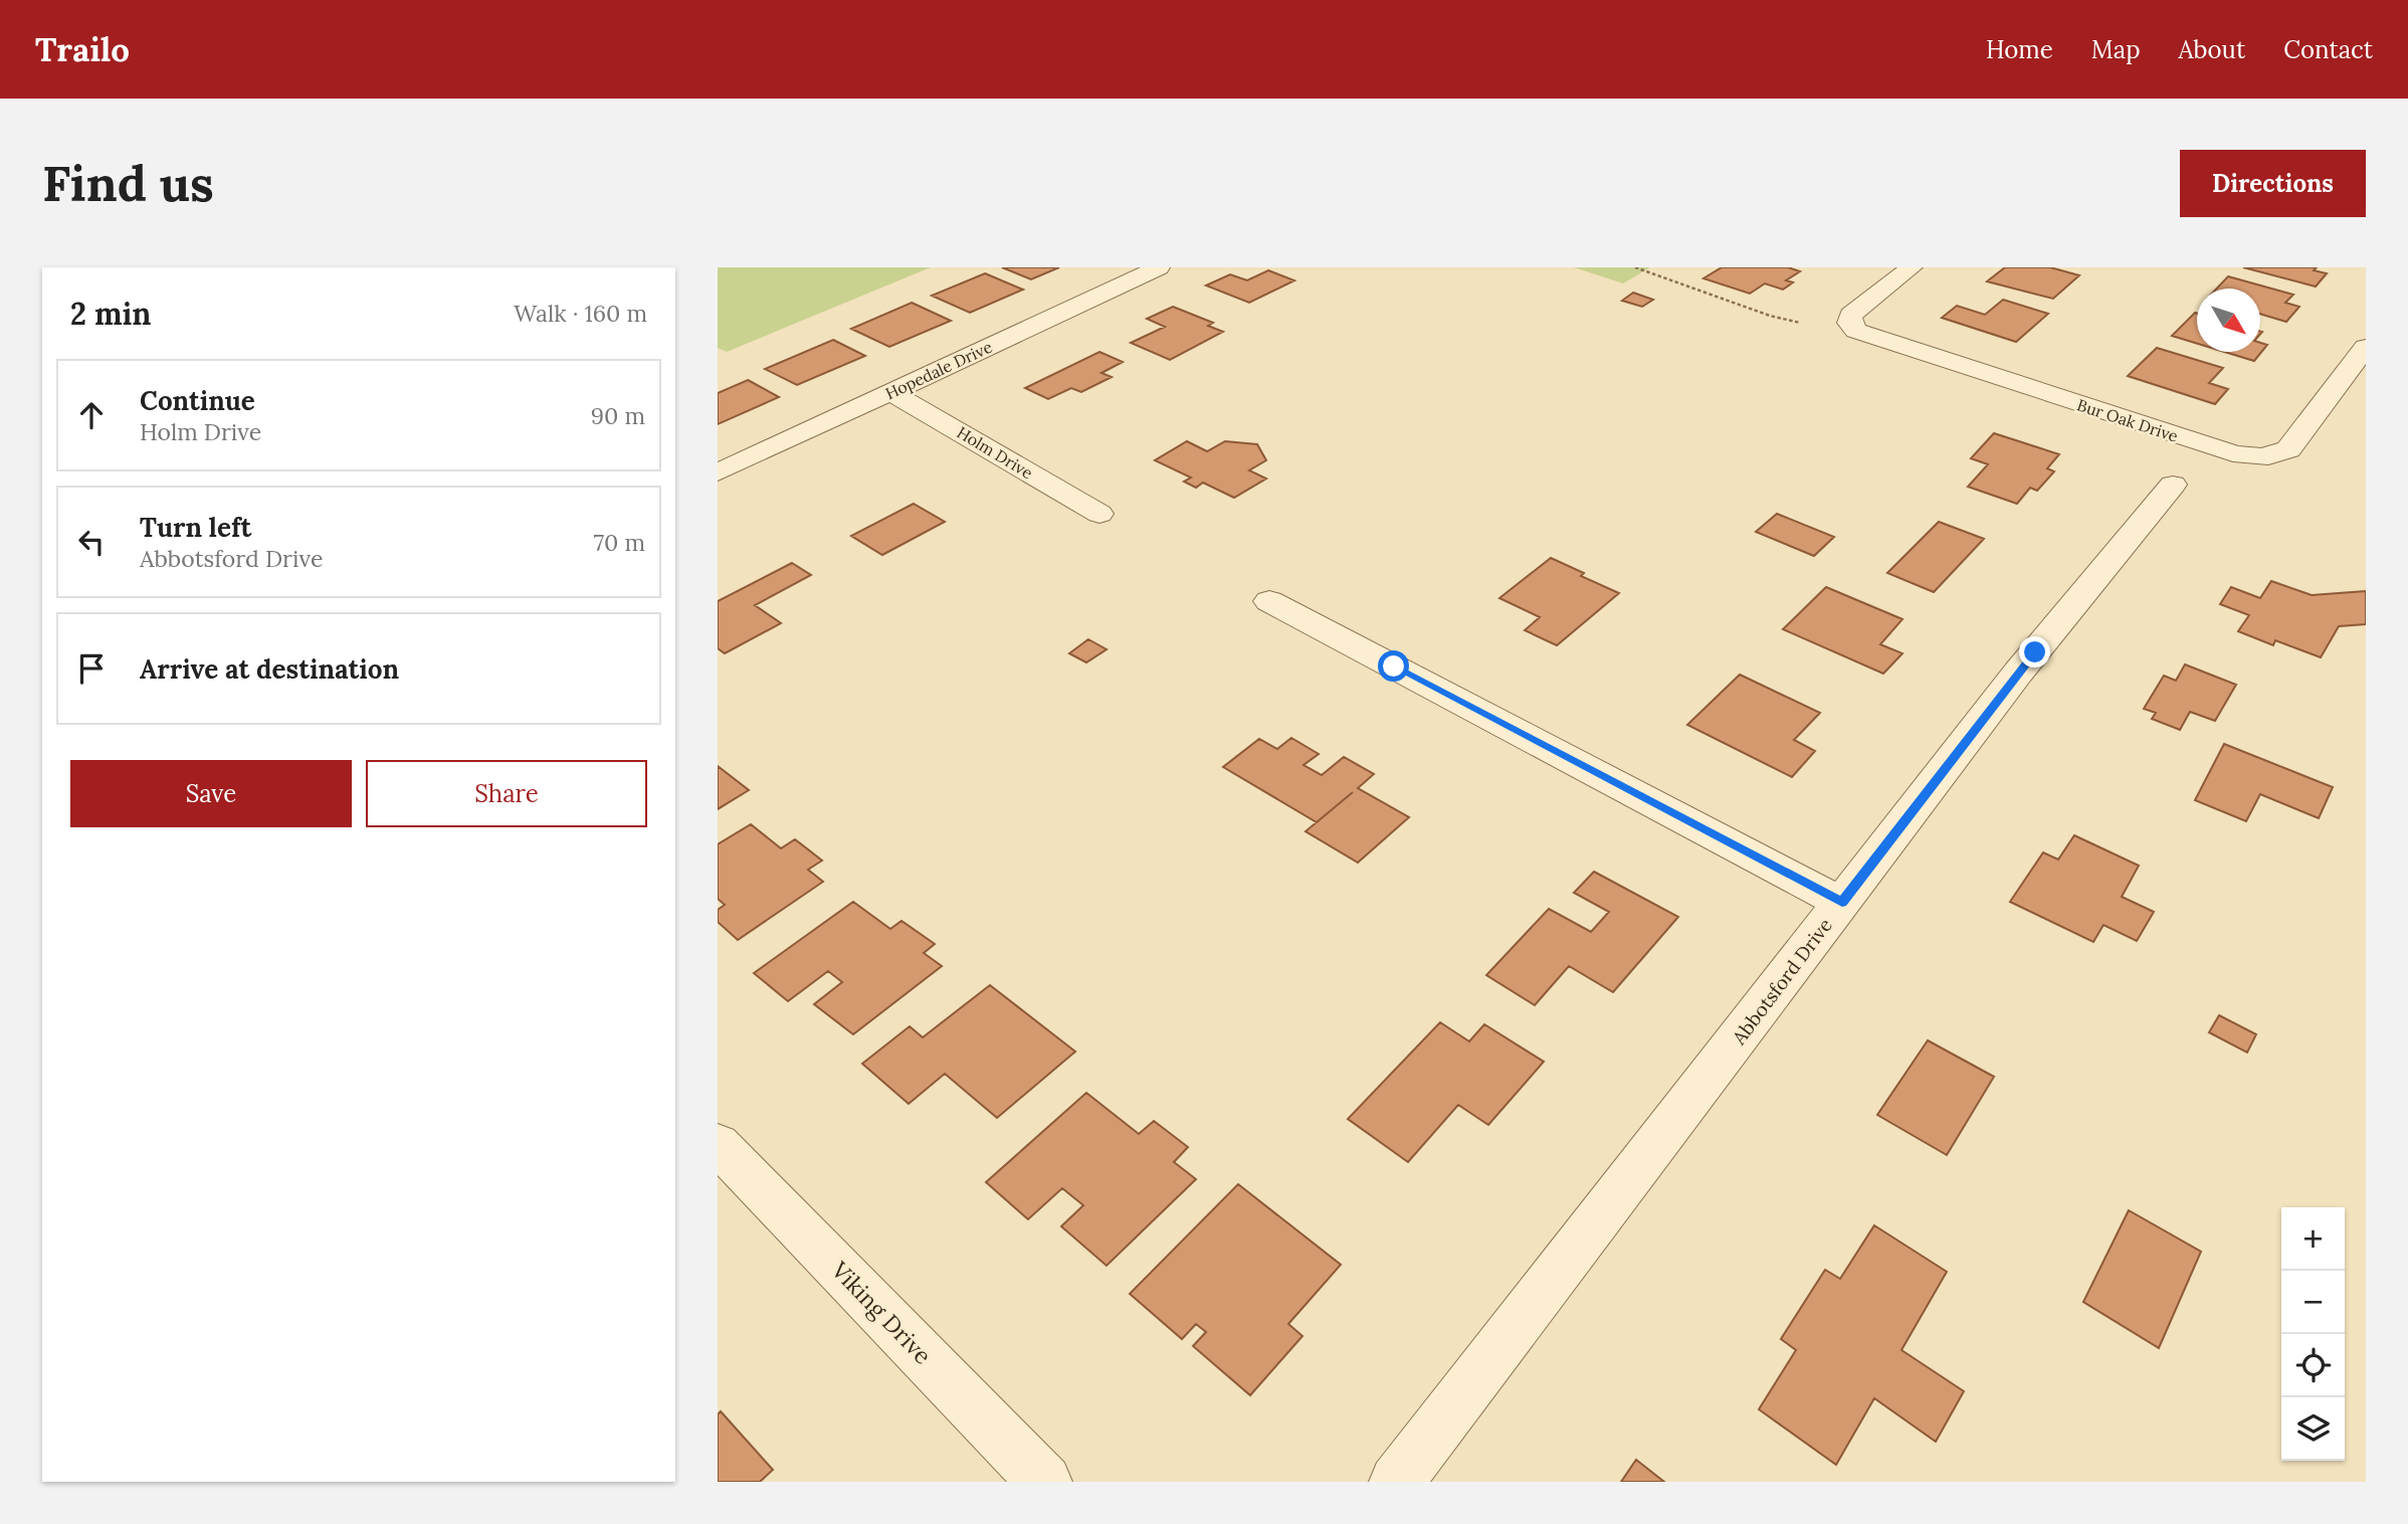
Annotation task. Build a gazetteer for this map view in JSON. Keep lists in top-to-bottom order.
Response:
{
  "streets": {
    "street": [
      "Hopedale Drive",
      "Bur Oak Drive",
      "Holm Drive",
      "Abbotsford Drive",
      "Viking Drive"
    ]
  },
  "crossings": [
    ["Hopedale Drive", "Holm Drive"]
  ],
  "north": "bottom right",
  "page": {
    "header": "Trailo",
    "nav": [
      "Home",
      "Map",
      "About",
      "Contact"
    ],
    "buttons": [
      "Directions",
      ["Save", "Share"]
    ],
    "title": "Find us",
    "heading": ["2 min", "Walk · 160 m"],
    "list": [
      ["Continue", "Holm Drive", "90 m"],
      ["Turn left", "Abbotsford Drive", "70 m"],
      "Arrive at destination"
    ],
    "map_buttons": ["+", "−"]
  }
}
